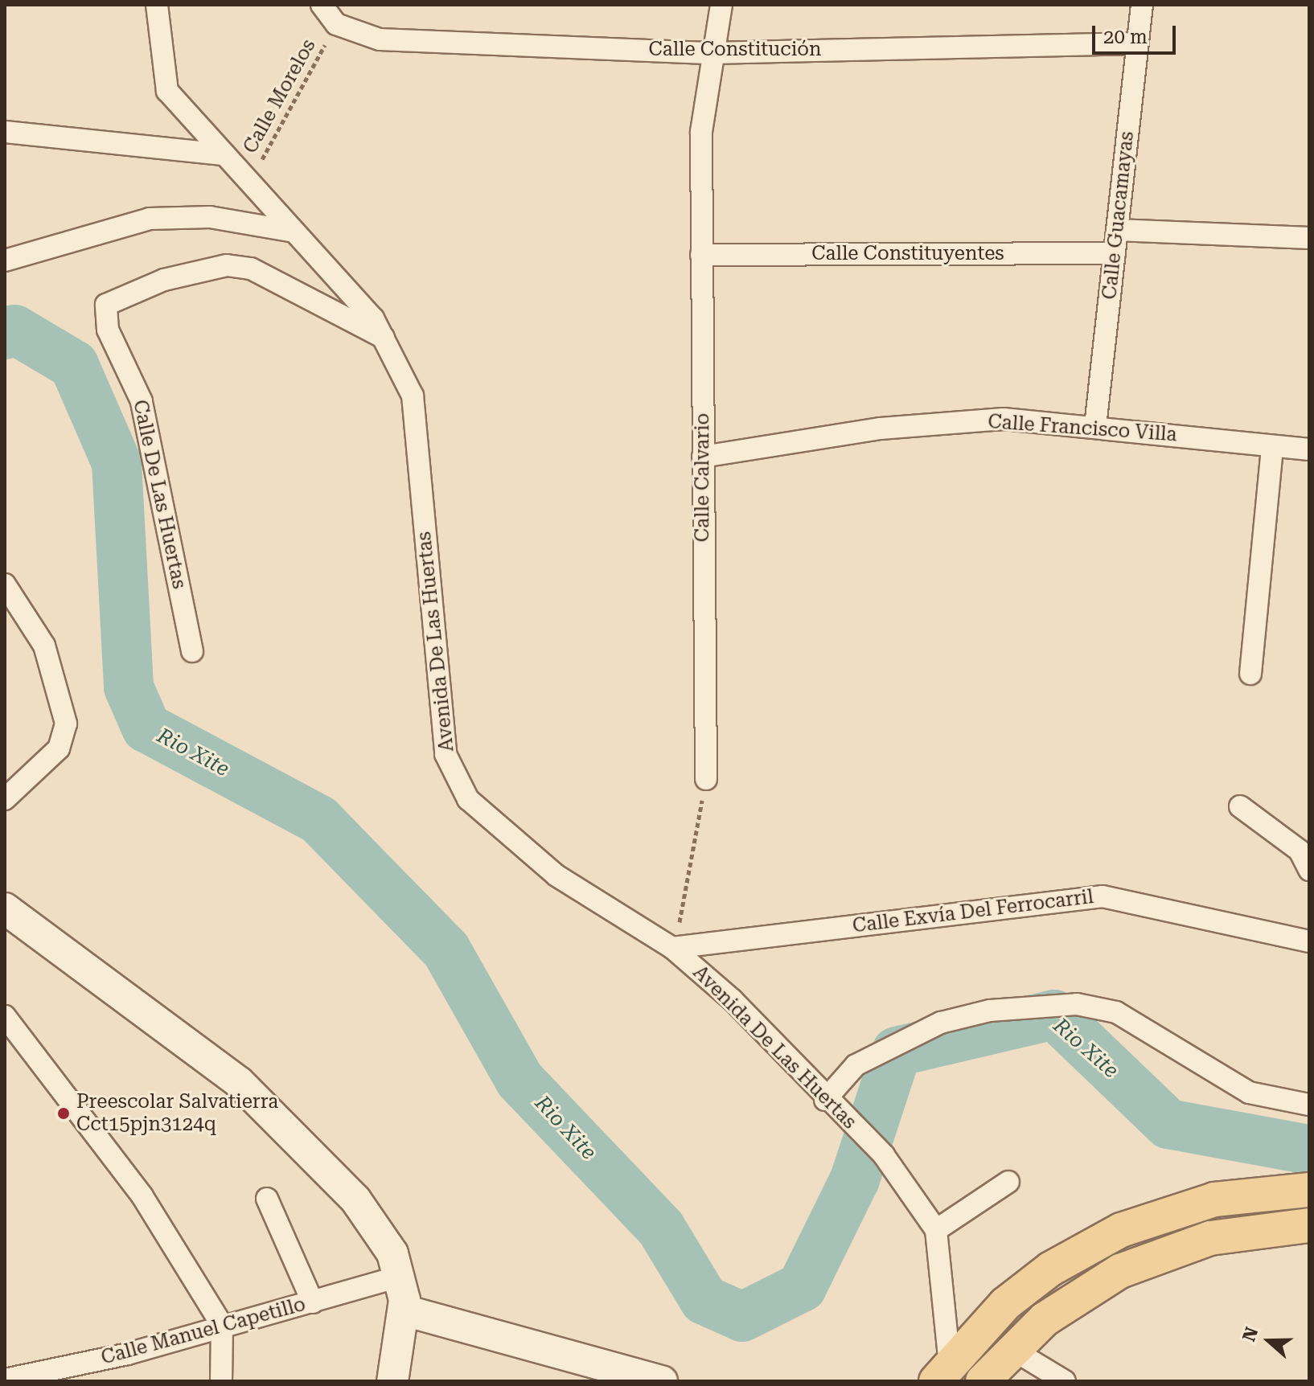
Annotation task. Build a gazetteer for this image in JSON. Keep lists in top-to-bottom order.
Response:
{
  "streets": {
    "street": [
      "Calle Constitución",
      "Calle Guacamayas",
      "Calle Constituyentes",
      "Calle Francisco Villa",
      "Calle Calvario",
      "Calle De Las Huertas",
      "Avenida De Las Huertas",
      "Calle Exvía Del Ferrocarril",
      "Calle Manuel Capetillo"
    ],
    "path": ["Calle Morelos"]
  },
  "crossings": [
    ["Calle Constitución", "Calle Morelos"],
    ["Calle Constitución", "Calle Guacamayas"],
    ["Calle Constitución", "Calle Calvario"],
    ["Calle Morelos", "Avenida De Las Huertas"],
    ["Calle Guacamayas", "Calle Constituyentes"],
    ["Calle Guacamayas", "Calle Francisco Villa"],
    ["Calle Constituyentes", "Calle Calvario"],
    ["Calle Francisco Villa", "Calle Calvario"],
    ["Calle De Las Huertas", "Avenida De Las Huertas"],
    ["Avenida De Las Huertas", "Calle Exvía Del Ferrocarril"]
  ],
  "water": ["Rio Xite"],
  "places": ["Preescolar Salvatierra Cct15pjn3124q"],
  "scale_bar": "20 m",
  "north": "left"
}
